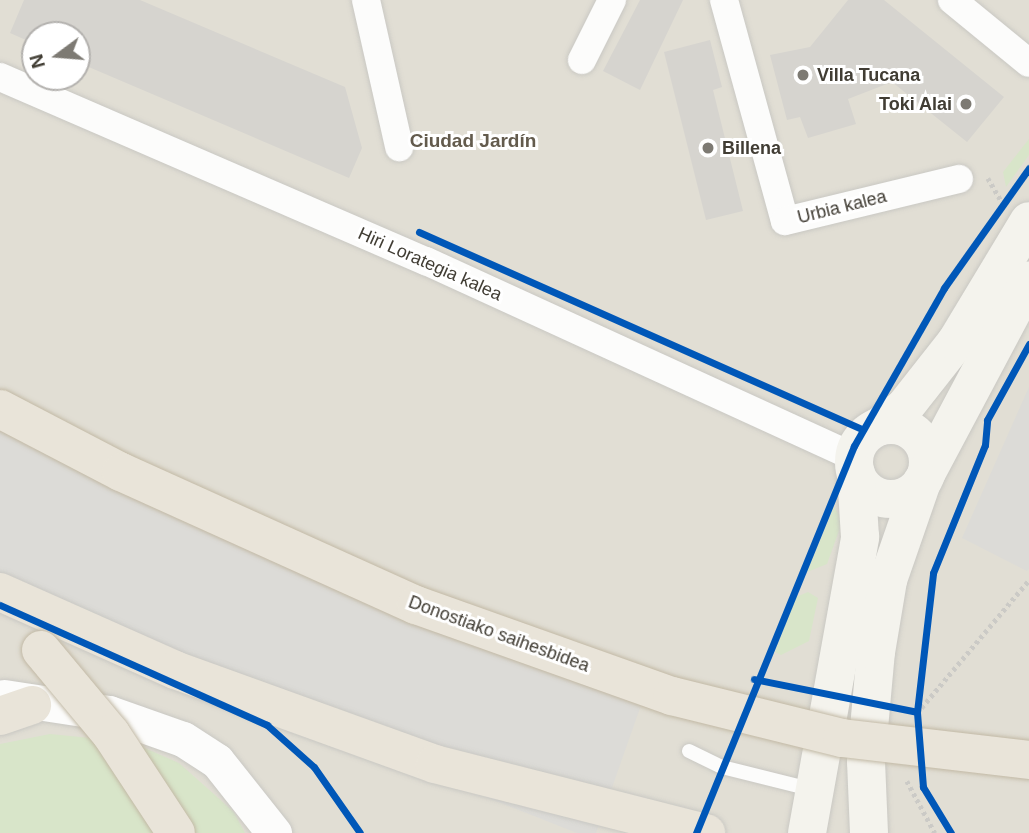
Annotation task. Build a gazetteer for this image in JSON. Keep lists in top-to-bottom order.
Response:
{
  "streets": {
    "highway": ["Donostiako saihesbidea"],
    "street": ["Urbia kalea", "Hiri Lorategia kalea"]
  },
  "districts": ["Ciudad Jardín"],
  "places": ["Villa Tucana", "Toki Alai", "Billena"],
  "north": "left"
}
